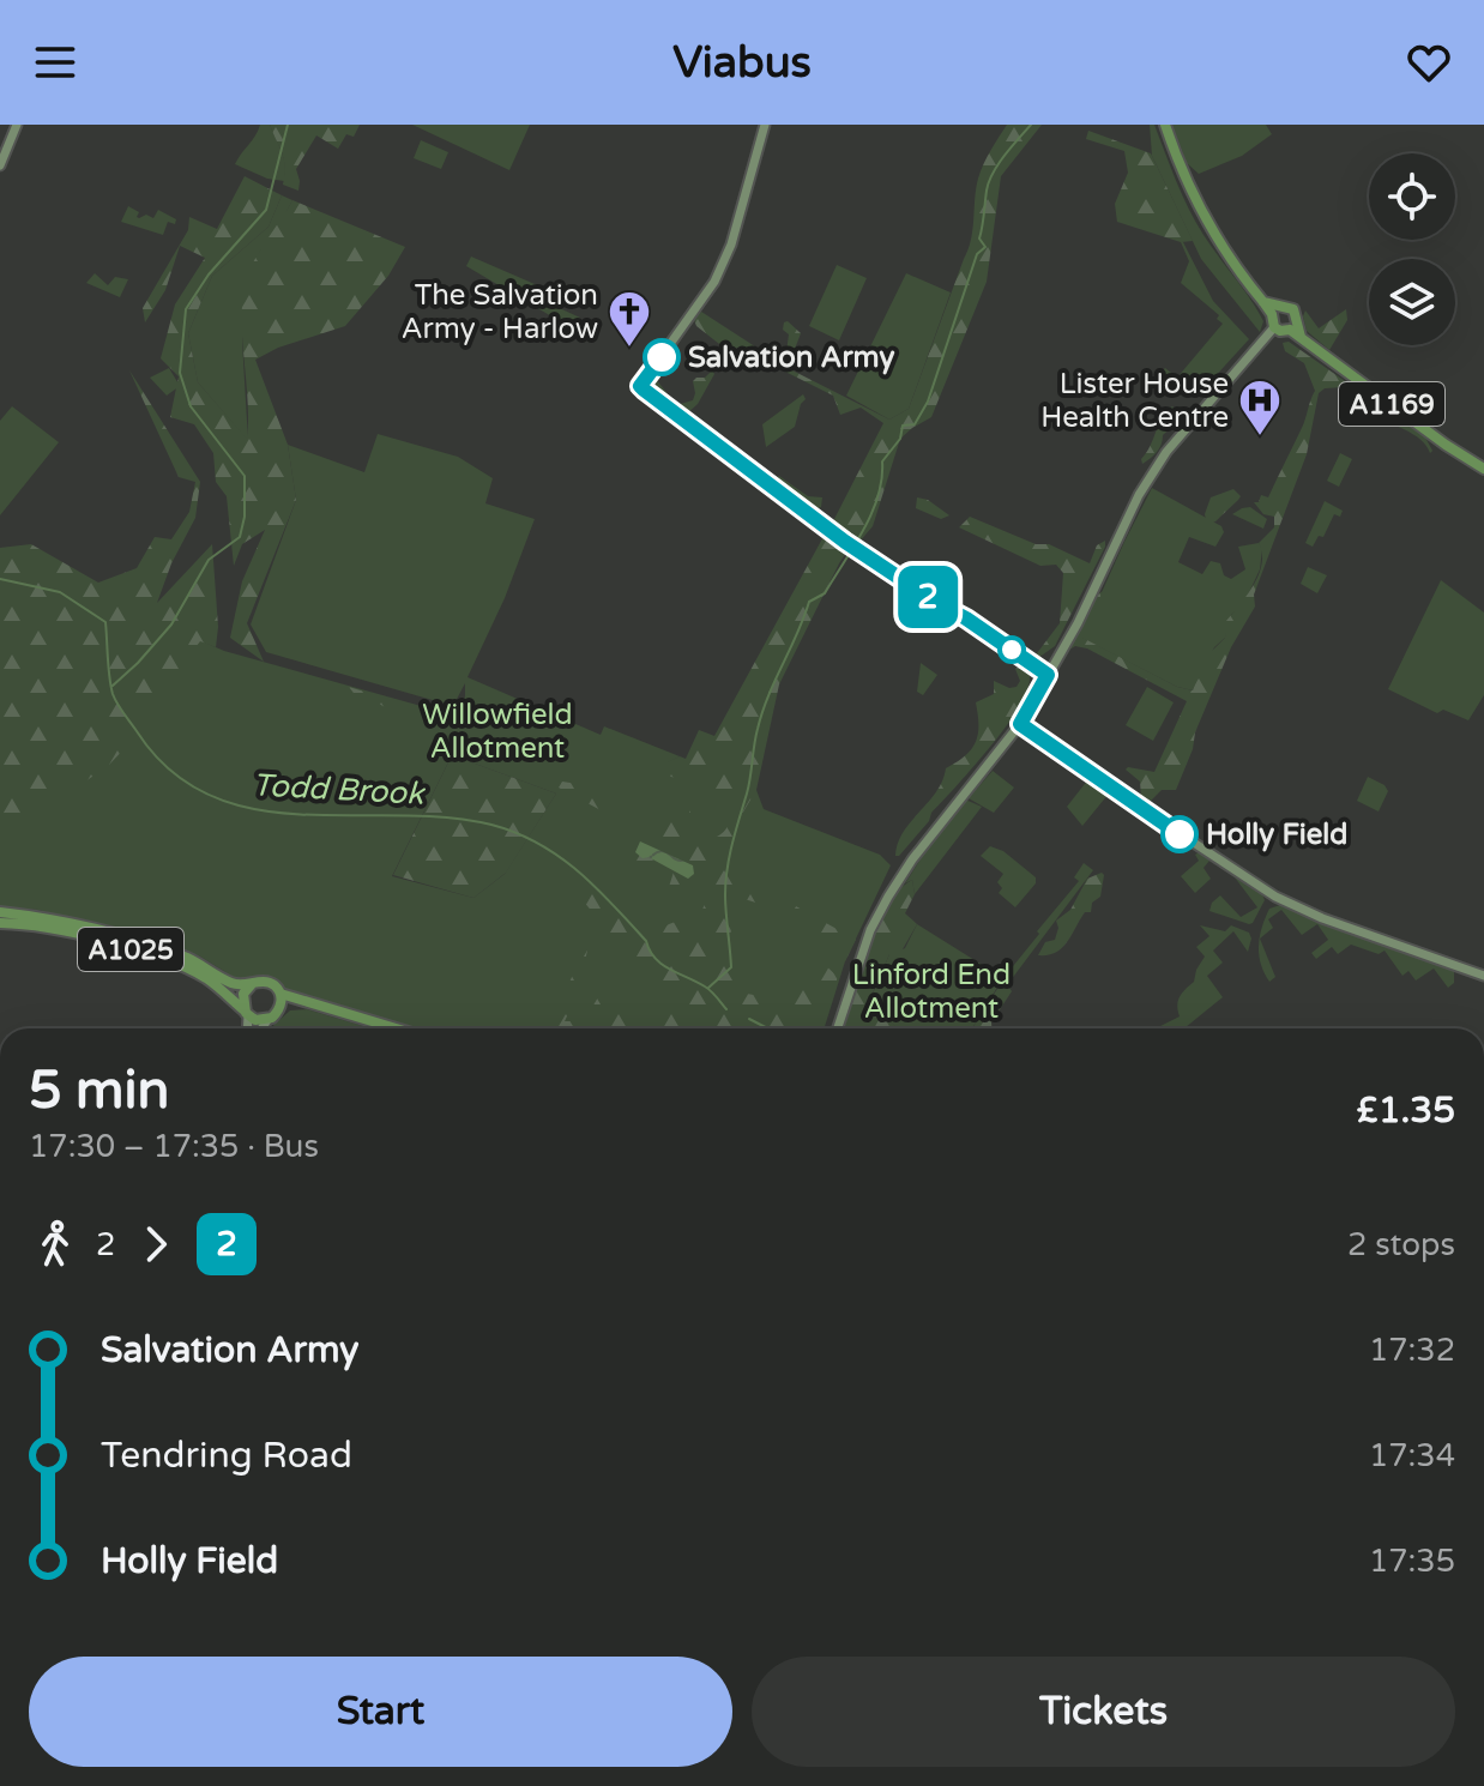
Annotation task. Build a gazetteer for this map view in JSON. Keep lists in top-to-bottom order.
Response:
{
  "streets": {
    "main road": ["A1169", "A1025"]
  },
  "water": ["Todd Brook"],
  "parks": ["Willowfield Allotment", "Linford End Allotment"],
  "places": {
    "church": ["The Salvation Army - Harlow"],
    "other": ["Salvation Army", "Holly Field"],
    "hospital": ["Lister House Health Centre"]
  },
  "lines": ["bus line 2"],
  "page": {
    "header": "Viabus",
    "on_map": "2",
    "heading": ["5 min", "17:30 – 17:35 · Bus", "£1.35"],
    "legs": ["2", "2", "2 stops"],
    "list": [
      {
        "name": "Salvation Army",
        "value": "17:32"
      },
      {
        "name": "Tendring Road",
        "value": "17:34"
      },
      {
        "name": "Holly Field",
        "value": "17:35"
      }
    ],
    "buttons": ["Start", "Tickets"]
  }
}
